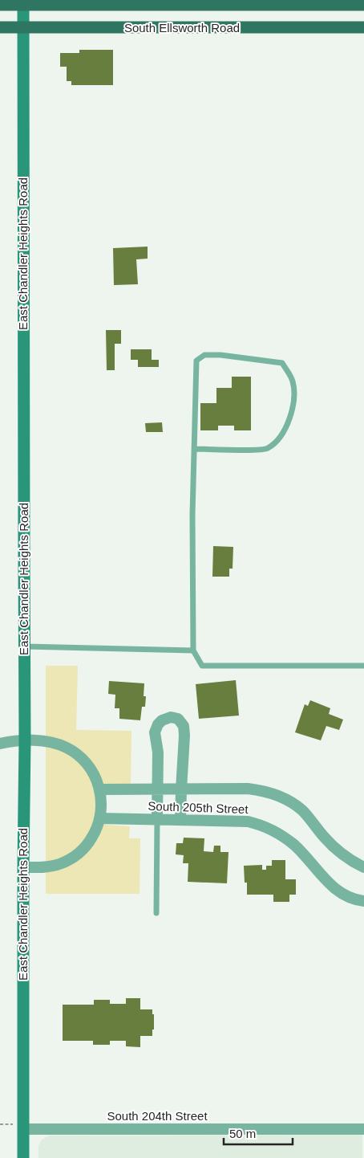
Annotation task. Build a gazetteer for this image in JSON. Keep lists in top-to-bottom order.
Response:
{
  "streets": {
    "main road": ["South Ellsworth Road", "East Chandler Heights Road"],
    "street": ["South 205th Street", "South 204th Street"]
  },
  "crossings": [
    ["South Ellsworth Road", "East Chandler Heights Road"],
    ["East Chandler Heights Road", "South 204th Street"]
  ],
  "scale_bar": "50 m"
}
